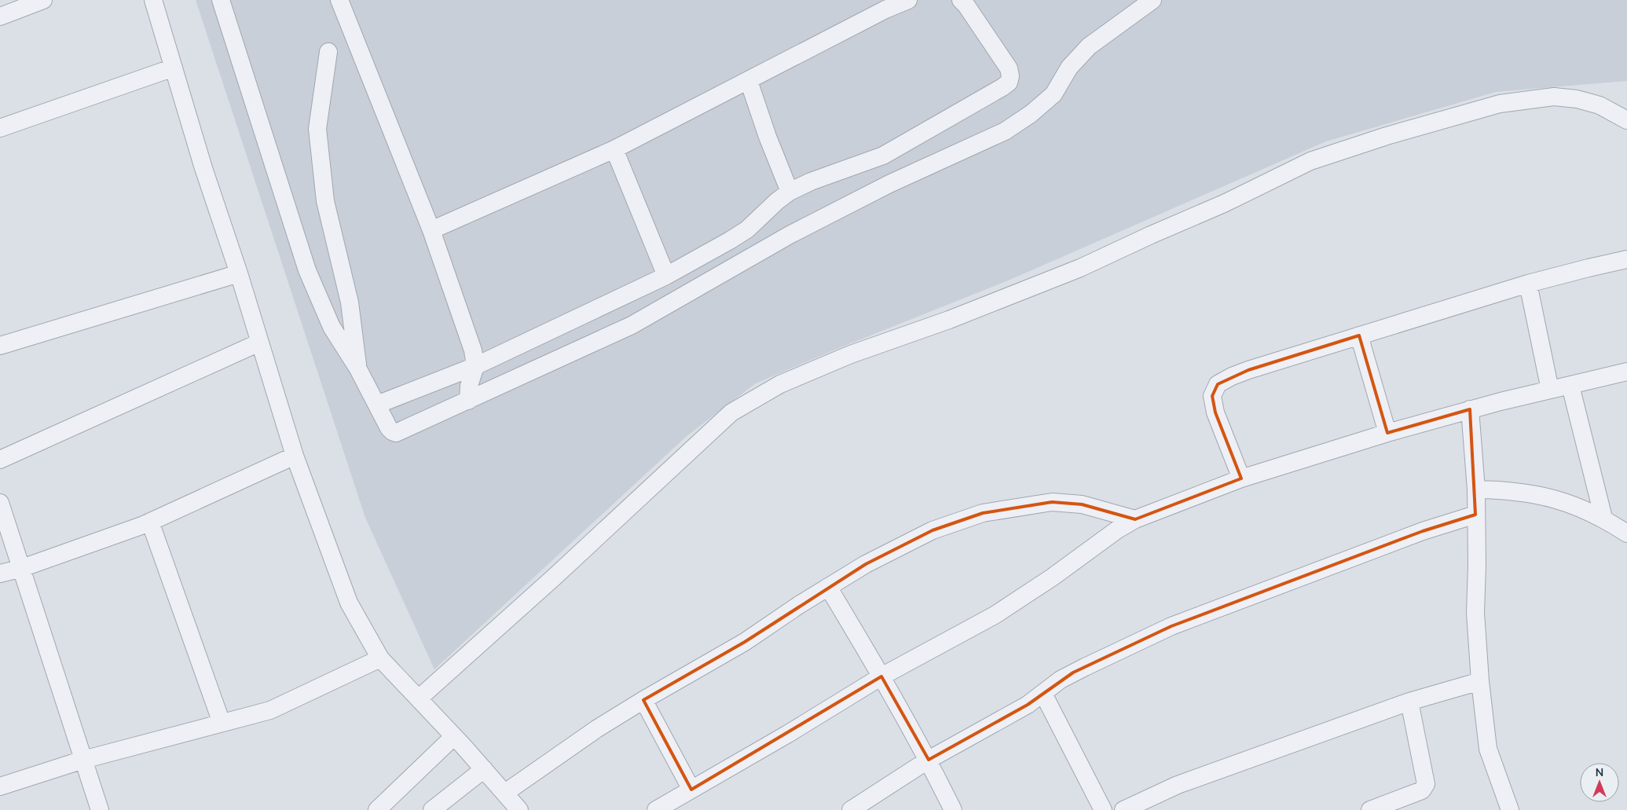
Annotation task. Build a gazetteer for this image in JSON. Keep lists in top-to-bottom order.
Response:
{
  "north": "top"
}
